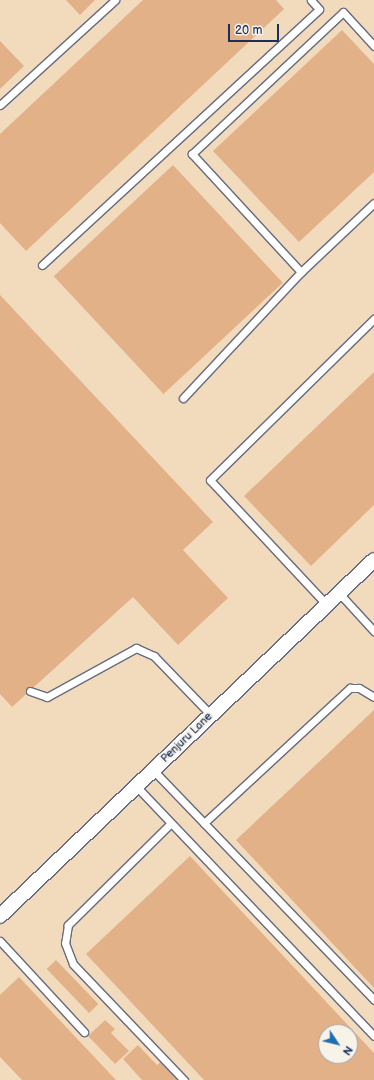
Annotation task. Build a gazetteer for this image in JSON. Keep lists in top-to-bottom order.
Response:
{
  "streets": {
    "street": ["Penjuru Lane"]
  },
  "scale_bar": "20 m",
  "north": "bottom right"
}
